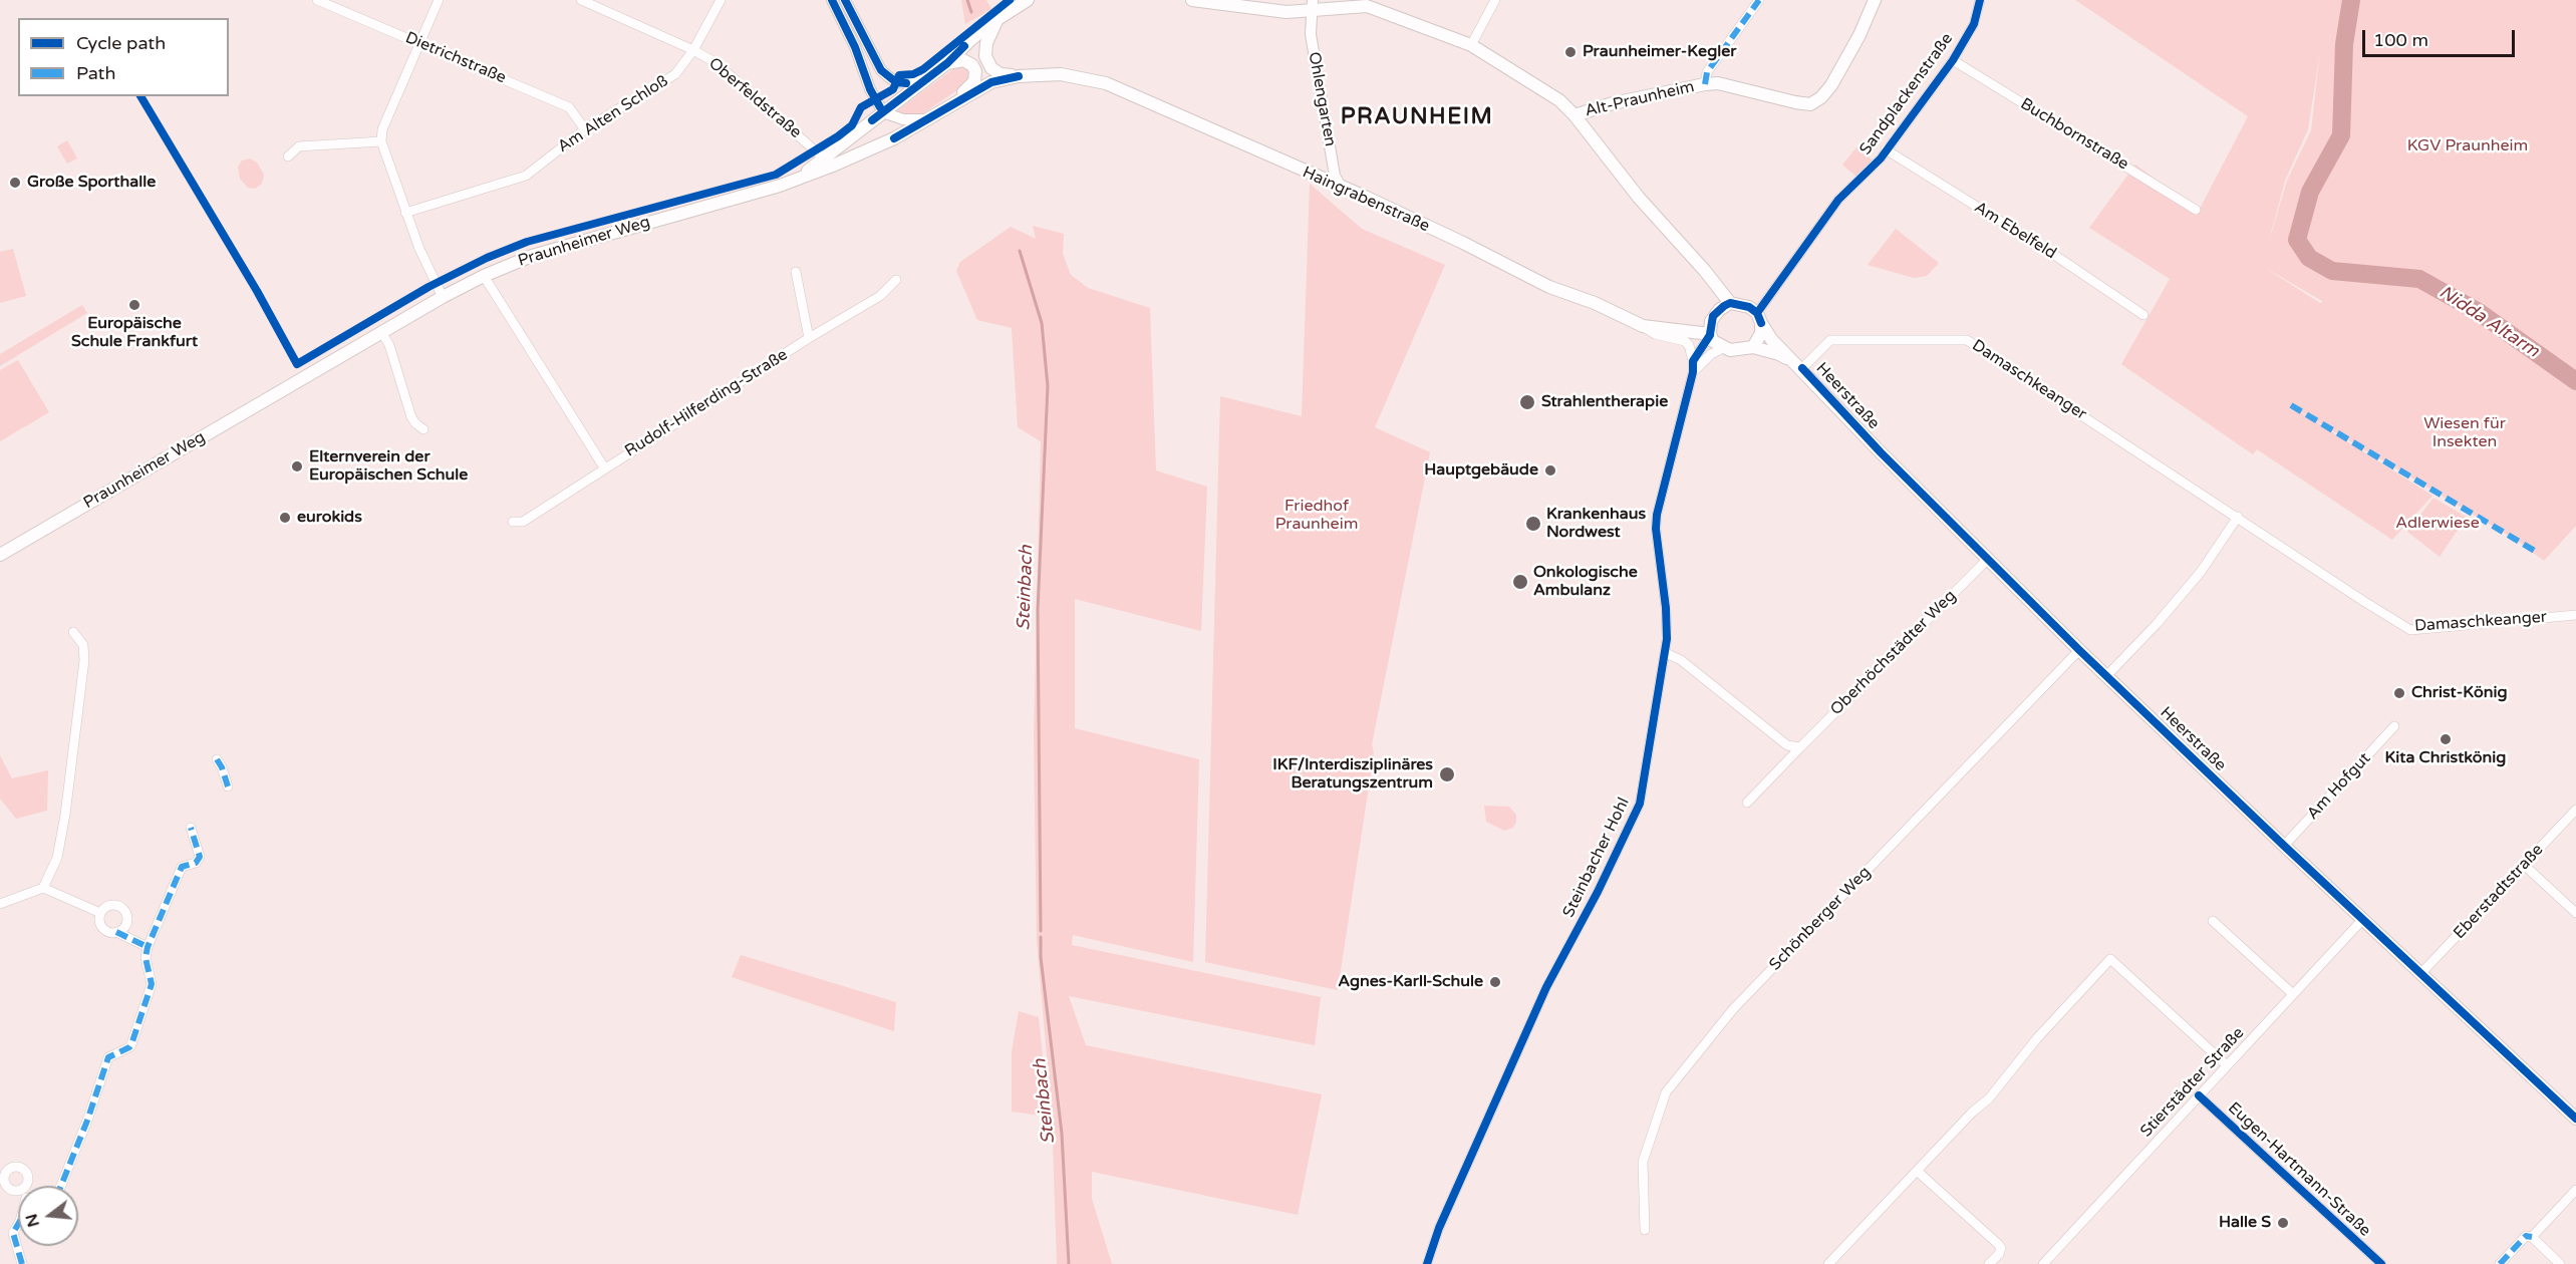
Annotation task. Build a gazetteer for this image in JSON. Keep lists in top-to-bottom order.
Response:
{
  "streets": {
    "main road": [
      "Alt-Praunheim",
      "Haingrabenstraße",
      "Praunheimer Weg",
      "Heerstraße"
    ],
    "street": [
      "Dietrichstraße",
      "Sandplackenstraße",
      "Oberfeldstraße",
      "Ohlengarten",
      "Am Alten Schloß",
      "Buchbornstraße",
      "Am Ebelfeld",
      "Damaschkeanger",
      "Rudolf-Hilferding-Straße",
      "Oberhöchstädter Weg",
      "Am Hofgut",
      "Steinbacher Hohl",
      "Eberstadtstraße",
      "Schönberger Weg",
      "Stierstädter Straße",
      "Eugen-Hartmann-Straße"
    ]
  },
  "crossings": [
    ["Dietrichstraße", "Am Alten Schloß"],
    ["Sandplackenstraße", "Buchbornstraße"],
    ["Sandplackenstraße", "Haingrabenstraße"],
    ["Sandplackenstraße", "Am Ebelfeld"],
    ["Sandplackenstraße", "Heerstraße"],
    ["Oberfeldstraße", "Am Alten Schloß"],
    ["Oberfeldstraße", "Praunheimer Weg"],
    ["Ohlengarten", "Alt-Praunheim"],
    ["Ohlengarten", "Haingrabenstraße"],
    ["Haingrabenstraße", "Praunheimer Weg"],
    ["Haingrabenstraße", "Heerstraße"],
    ["Damaschkeanger", "Heerstraße"],
    ["Heerstraße", "Oberhöchstädter Weg"],
    ["Heerstraße", "Am Hofgut"],
    ["Heerstraße", "Eberstadtstraße"],
    ["Heerstraße", "Schönberger Weg"],
    ["Heerstraße", "Stierstädter Straße"],
    ["Stierstädter Straße", "Eugen-Hartmann-Straße"]
  ],
  "districts": ["PRAUNHEIM"],
  "water": ["Nidda Altarm", "Steinbach"],
  "parks": [
    "KGV Praunheim",
    "Wiesen für Insekten",
    "Friedhof Praunheim",
    "Adlerwiese"
  ],
  "places": [
    "Praunheimer-Kegler",
    "Große Sporthalle",
    "Europäische Schule Frankfurt",
    "Strahlentherapie",
    "Elternverein der Europäischen Schule",
    "Hauptgebäude",
    "eurokids",
    "Krankenhaus Nordwest",
    "Onkologische Ambulanz",
    "Christ-König",
    "Kita Christkönig",
    "IKF/Interdisziplinäres Beratungszentrum",
    "Agnes-Karll-Schule",
    "Halle S"
  ],
  "legend": ["Cycle path", "Path"],
  "scale_bar": "100 m",
  "north": "left"
}
